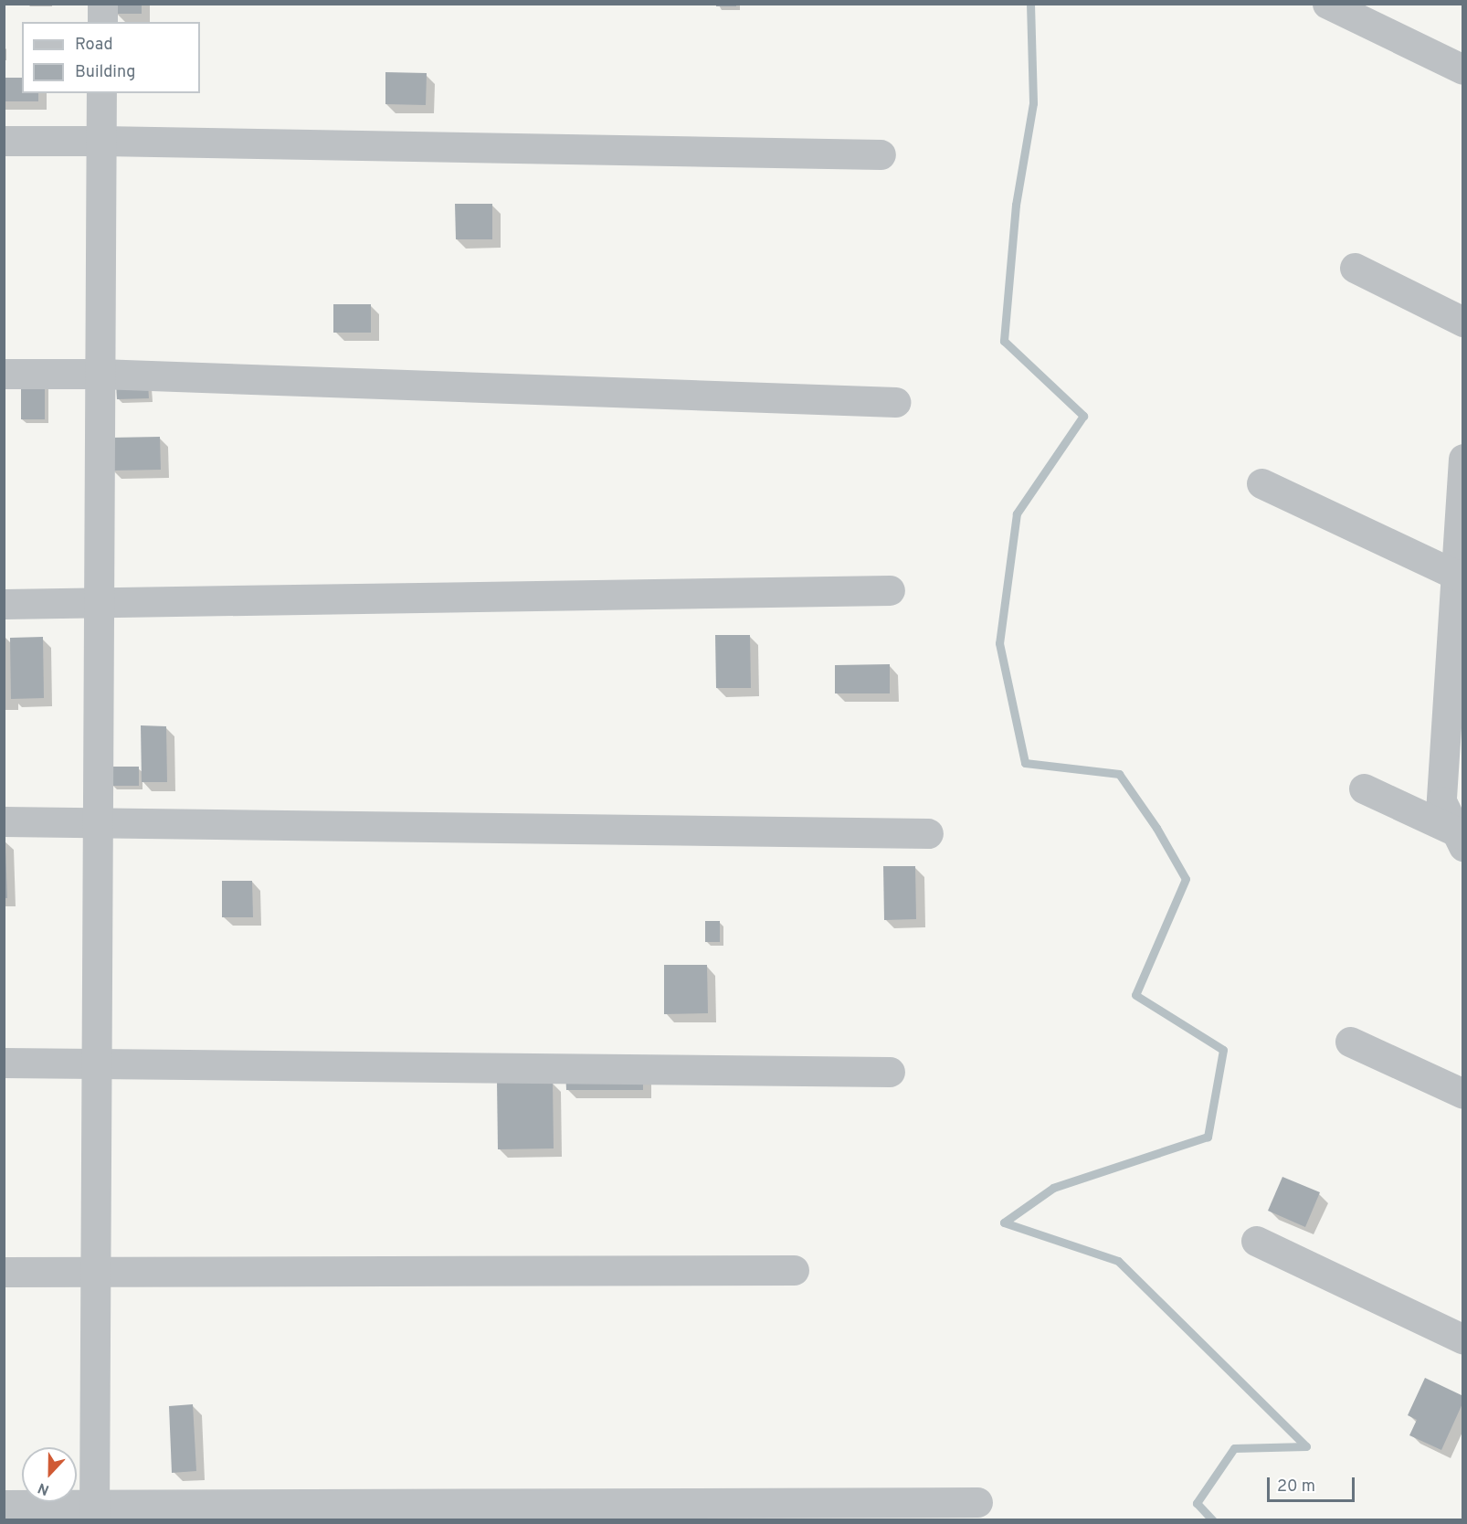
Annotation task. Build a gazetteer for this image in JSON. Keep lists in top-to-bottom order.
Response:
{
  "legend": ["Road", "Building"],
  "scale_bar": "20 m",
  "north": "bottom"
}
